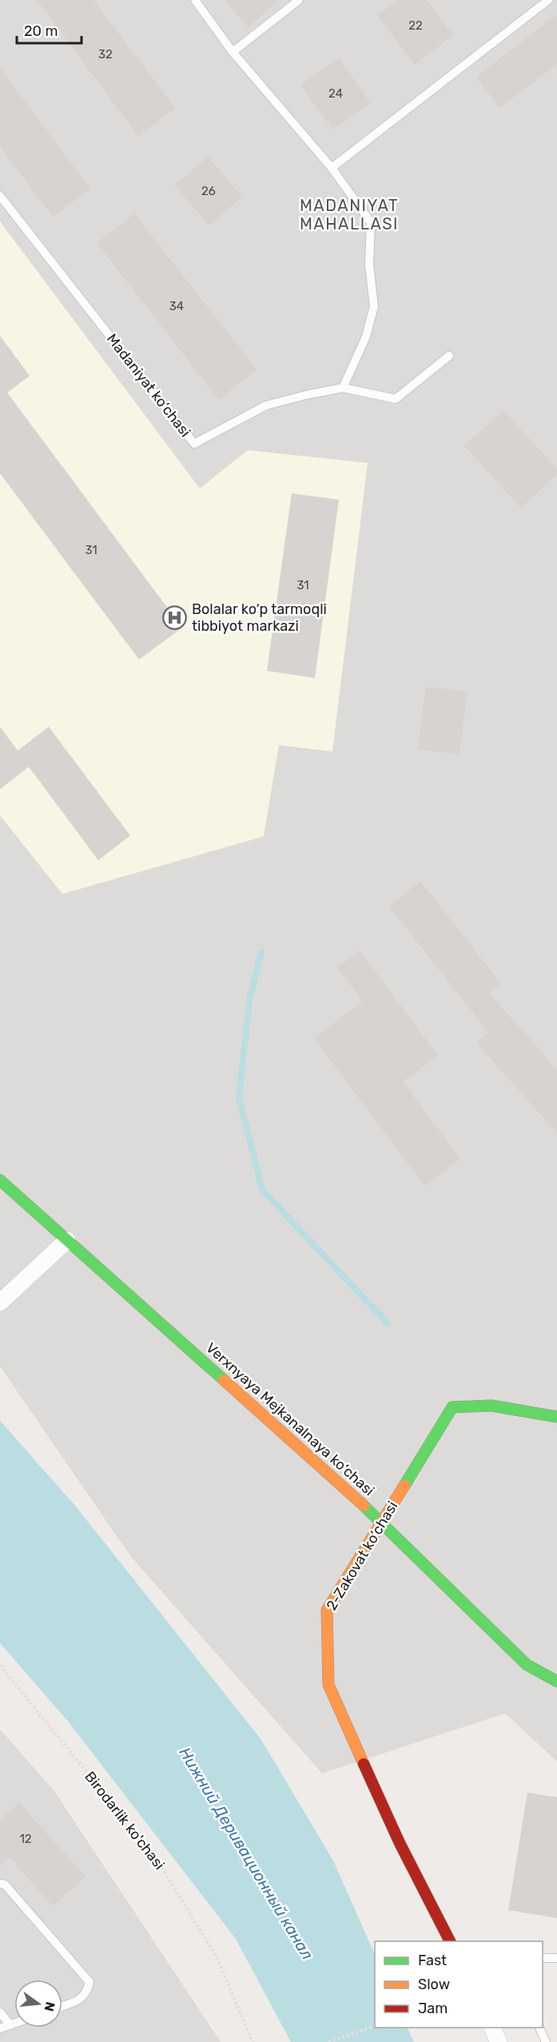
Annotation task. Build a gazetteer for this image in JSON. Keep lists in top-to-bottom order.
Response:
{
  "streets": {
    "street": ["Verxnyaya Mejkanalnaya ko‘chasi", "2-Zakovat ko‘chasi"],
    "lane": ["Madaniyat ko‘chasi"],
    "path": ["Birodarlik ko'chasi"]
  },
  "crossings": [
    ["Verxnyaya Mejkanalnaya ko‘chasi", "2-Zakovat ko‘chasi"]
  ],
  "districts": ["MADANIYAT MAHALLASI"],
  "water": ["Нижний Деривационный канал"],
  "places": {
    "hospital": ["Bolalar ko‘p tarmoqli tibbiyot markazi"]
  },
  "house_numbers": [
    "22",
    "32",
    "24",
    "26",
    "34",
    "31",
    "31",
    "12"
  ],
  "legend": ["Fast", "Slow", "Jam"],
  "scale_bar": "20 m",
  "north": "right"
}
